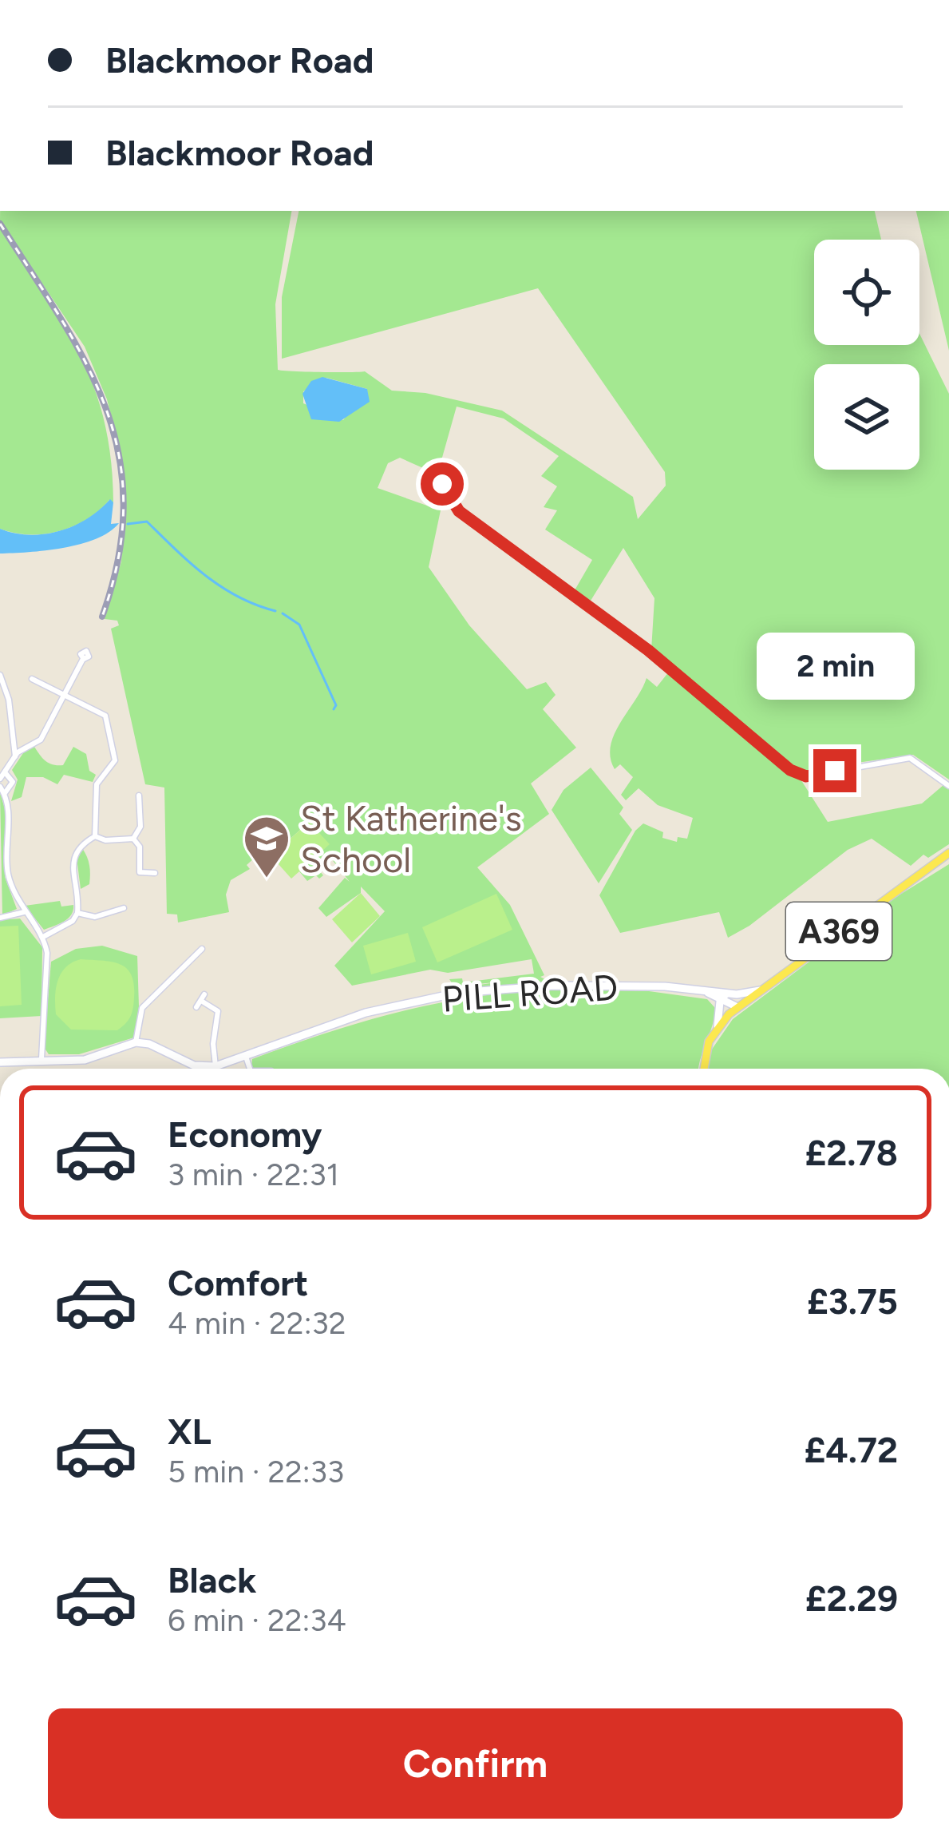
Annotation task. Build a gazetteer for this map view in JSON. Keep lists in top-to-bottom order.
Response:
{
  "streets": {
    "main road": ["A369", "PILL ROAD"]
  },
  "crossings": [
    ["A369", "PILL ROAD"]
  ],
  "places": {
    "school or university": ["St Katherine's School"]
  },
  "page": {
    "banner": ["Blackmoor Road", "Blackmoor Road"],
    "bubble": "2 min",
    "list": [
      {
        "name": "Economy",
        "note": "3 min · 22:31",
        "value": "£2.78"
      },
      {
        "name": "Comfort",
        "note": "4 min · 22:32",
        "value": "£3.75"
      },
      {
        "name": "XL",
        "note": "5 min · 22:33",
        "value": "£4.72"
      },
      {
        "name": "Black",
        "note": "6 min · 22:34",
        "value": "£2.29"
      }
    ],
    "buttons": "Confirm"
  }
}
